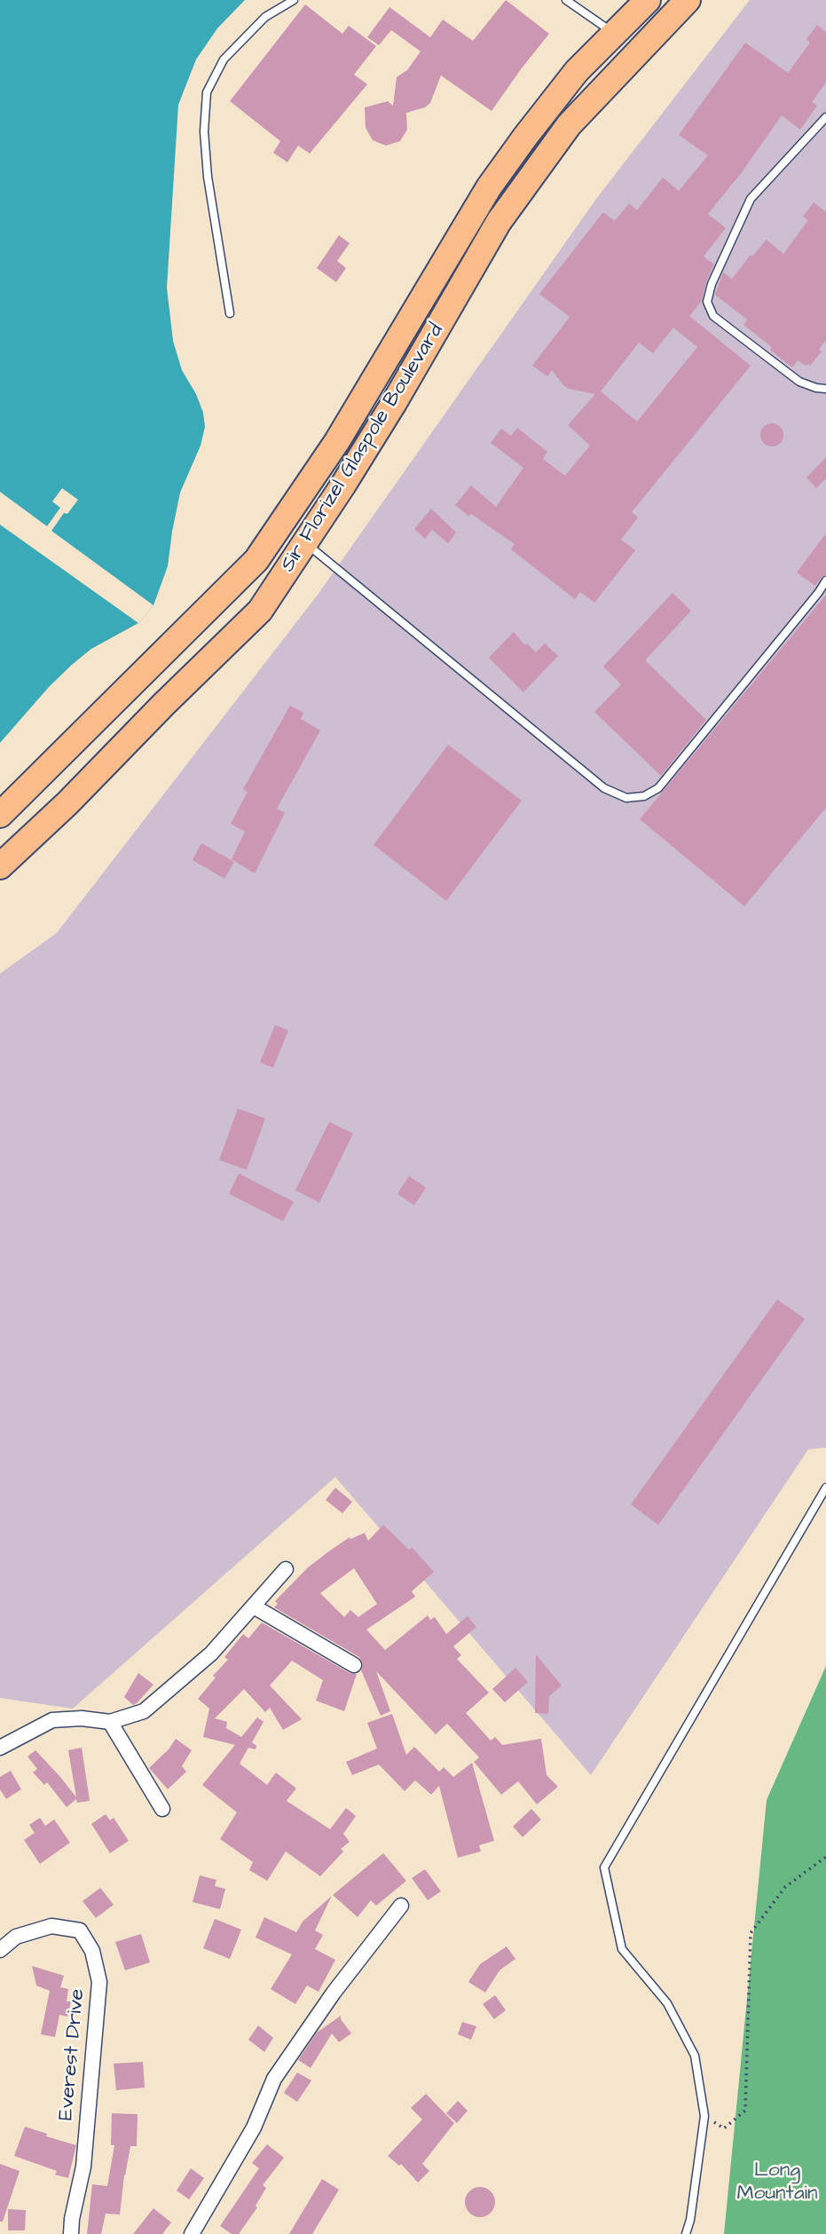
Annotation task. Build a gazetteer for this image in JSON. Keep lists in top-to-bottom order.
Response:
{
  "streets": {
    "highway": ["Sir Florizel Glaspole Boulevard"],
    "street": ["Everest Drive"]
  },
  "parks": ["Long Mountain"]
}
